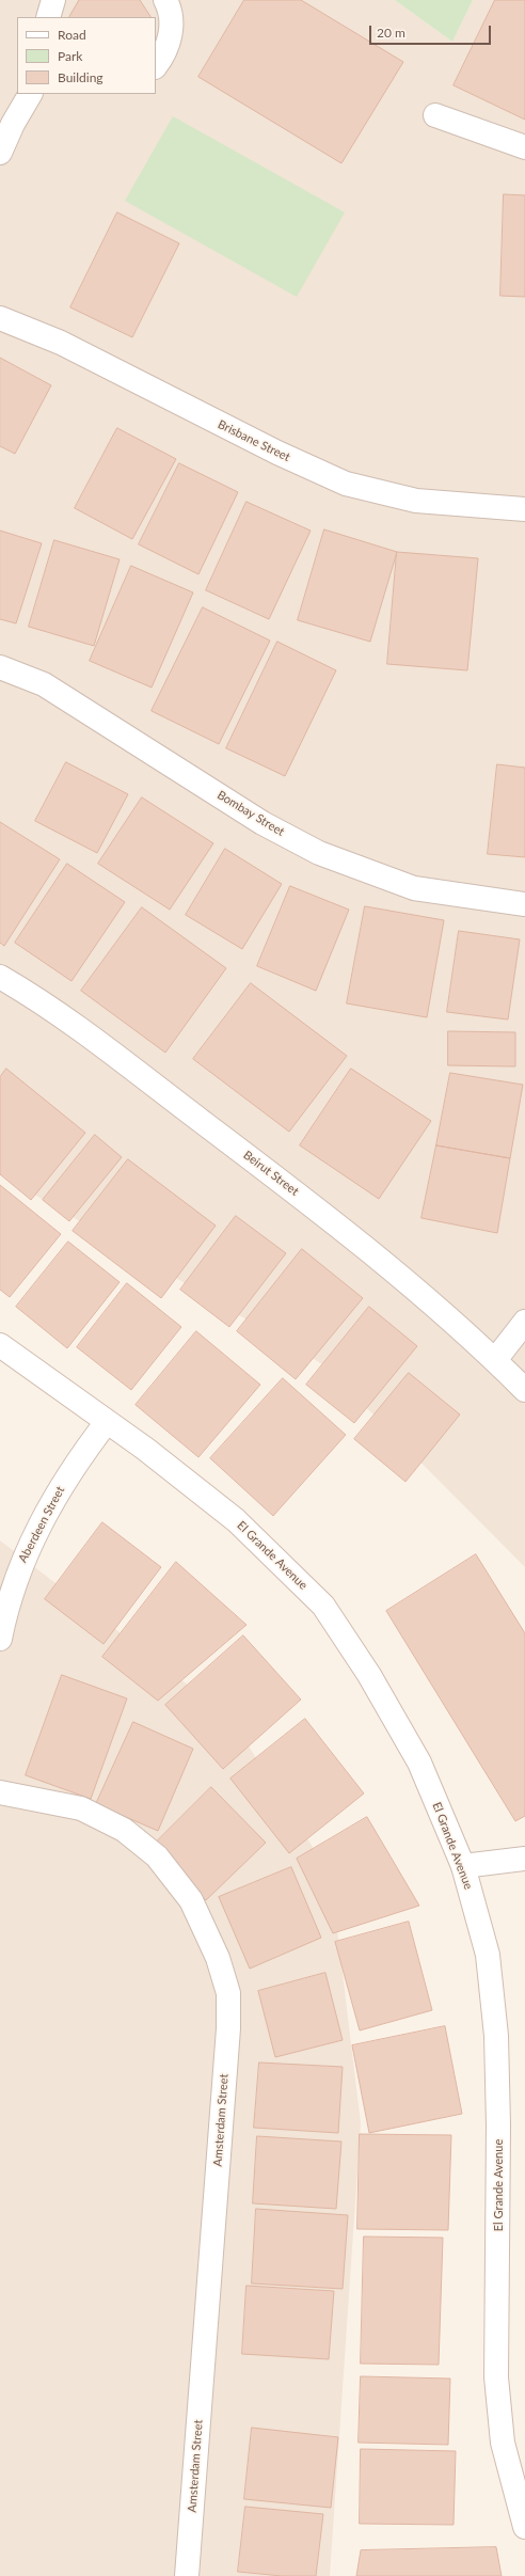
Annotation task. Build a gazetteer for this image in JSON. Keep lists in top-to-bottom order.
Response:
{
  "streets": {
    "street": [
      "Brisbane Street",
      "Bombay Street",
      "Beirut Street",
      "Aberdeen Street",
      "El Grande Avenue",
      "Amsterdam Street"
    ]
  },
  "crossings": [
    ["Aberdeen Street", "El Grande Avenue"]
  ],
  "legend": ["Road", "Park", "Building"],
  "scale_bar": "20 m"
}
